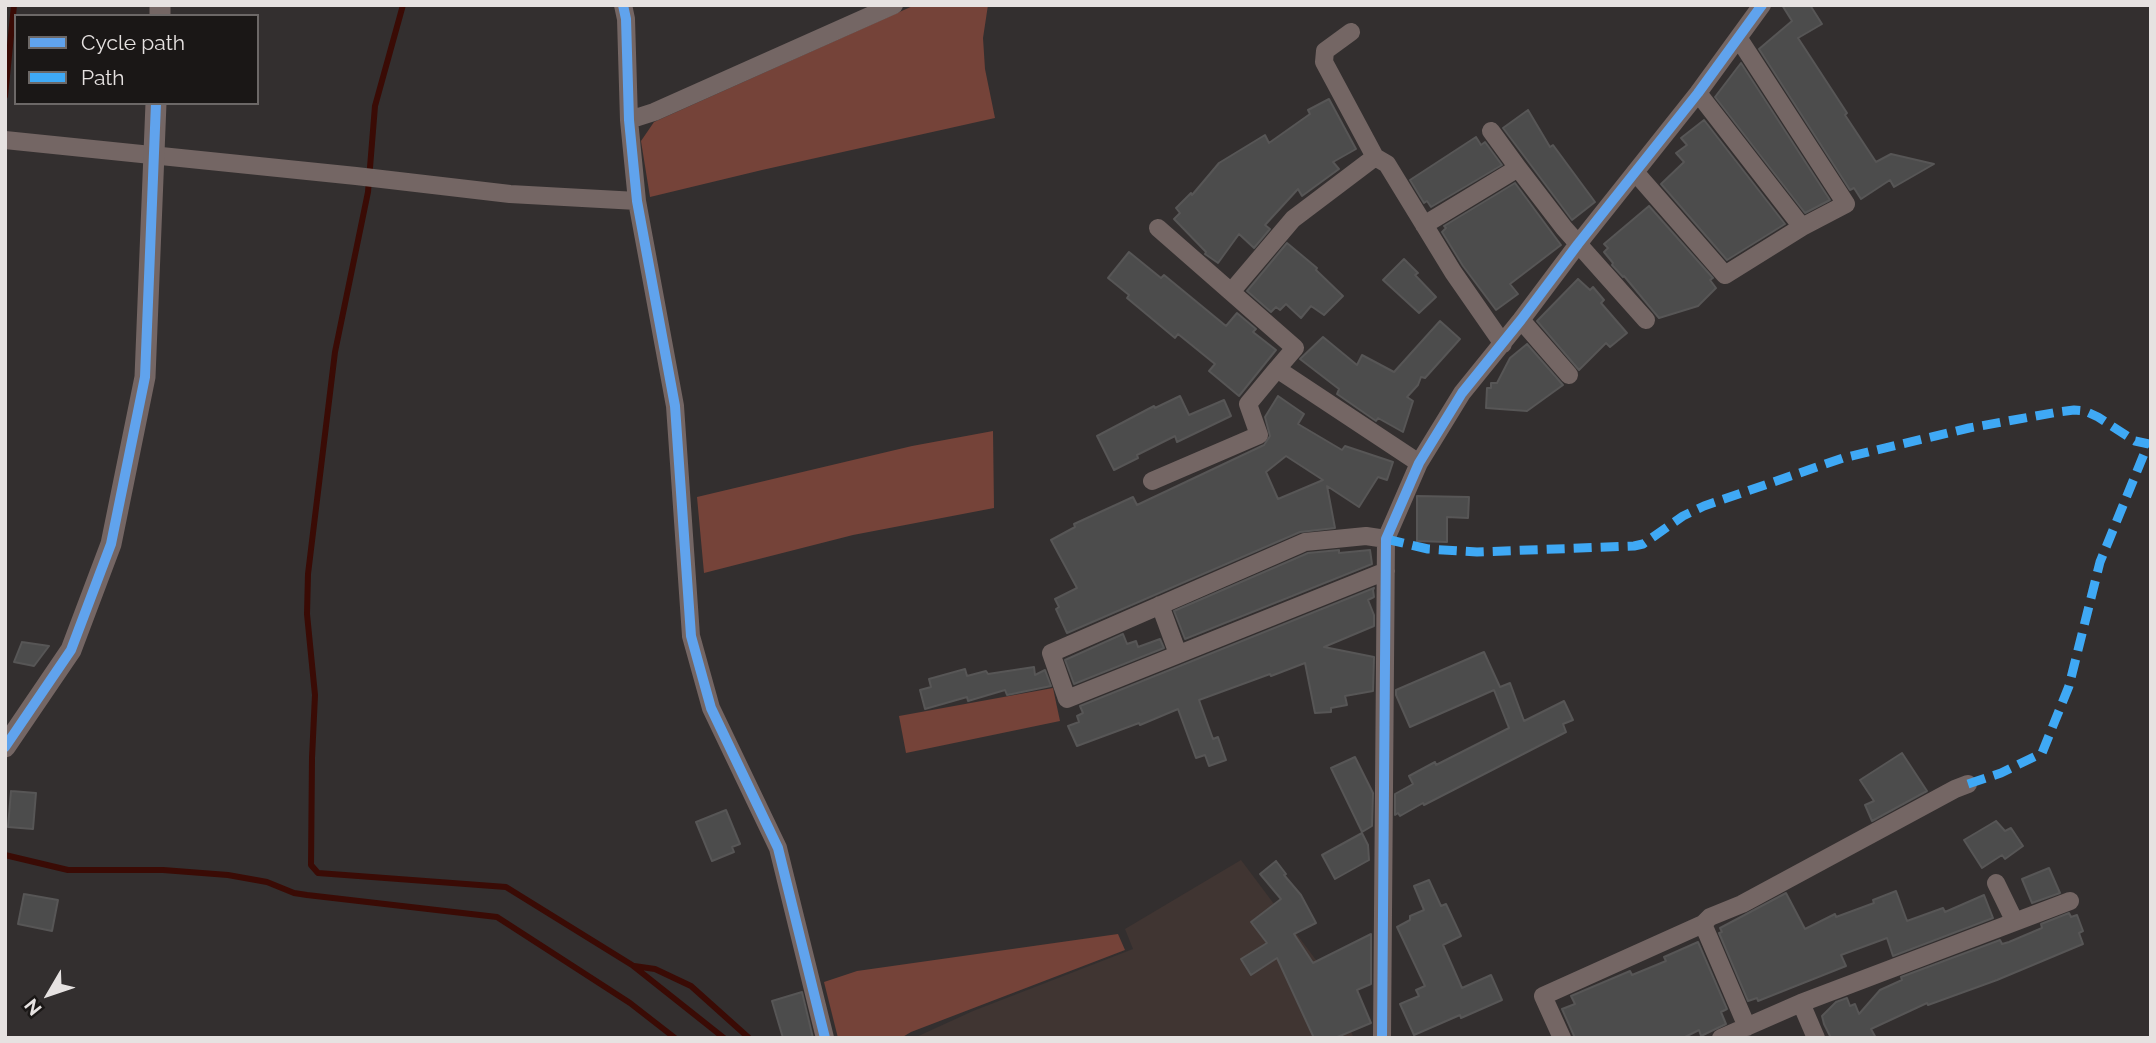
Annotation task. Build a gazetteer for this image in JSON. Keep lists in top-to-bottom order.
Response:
{
  "legend": ["Cycle path", "Path"],
  "north": "bottom left"
}
